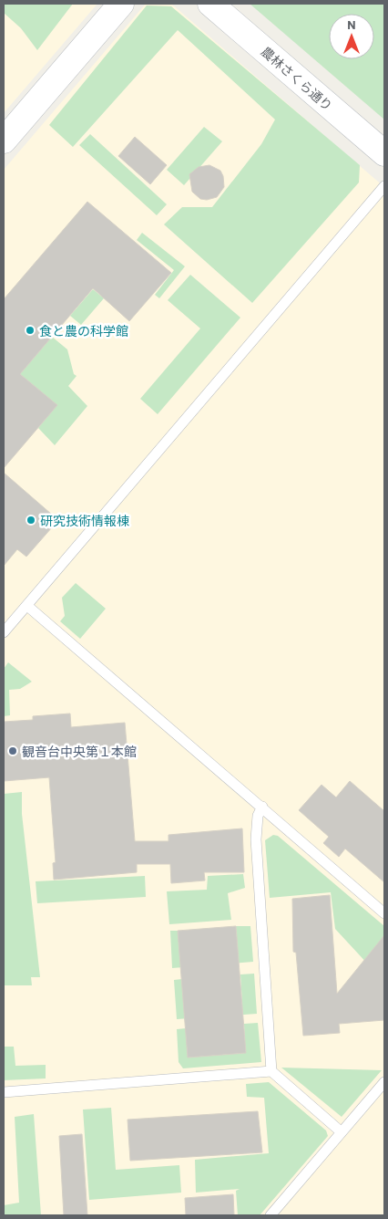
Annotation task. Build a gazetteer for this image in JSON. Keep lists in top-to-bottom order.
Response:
{
  "streets": {
    "street": ["農林さくら通り"]
  },
  "places": ["食と農の科学館", "研究技術情報棟", "観音台中央第１本館"],
  "north": "top"
}
